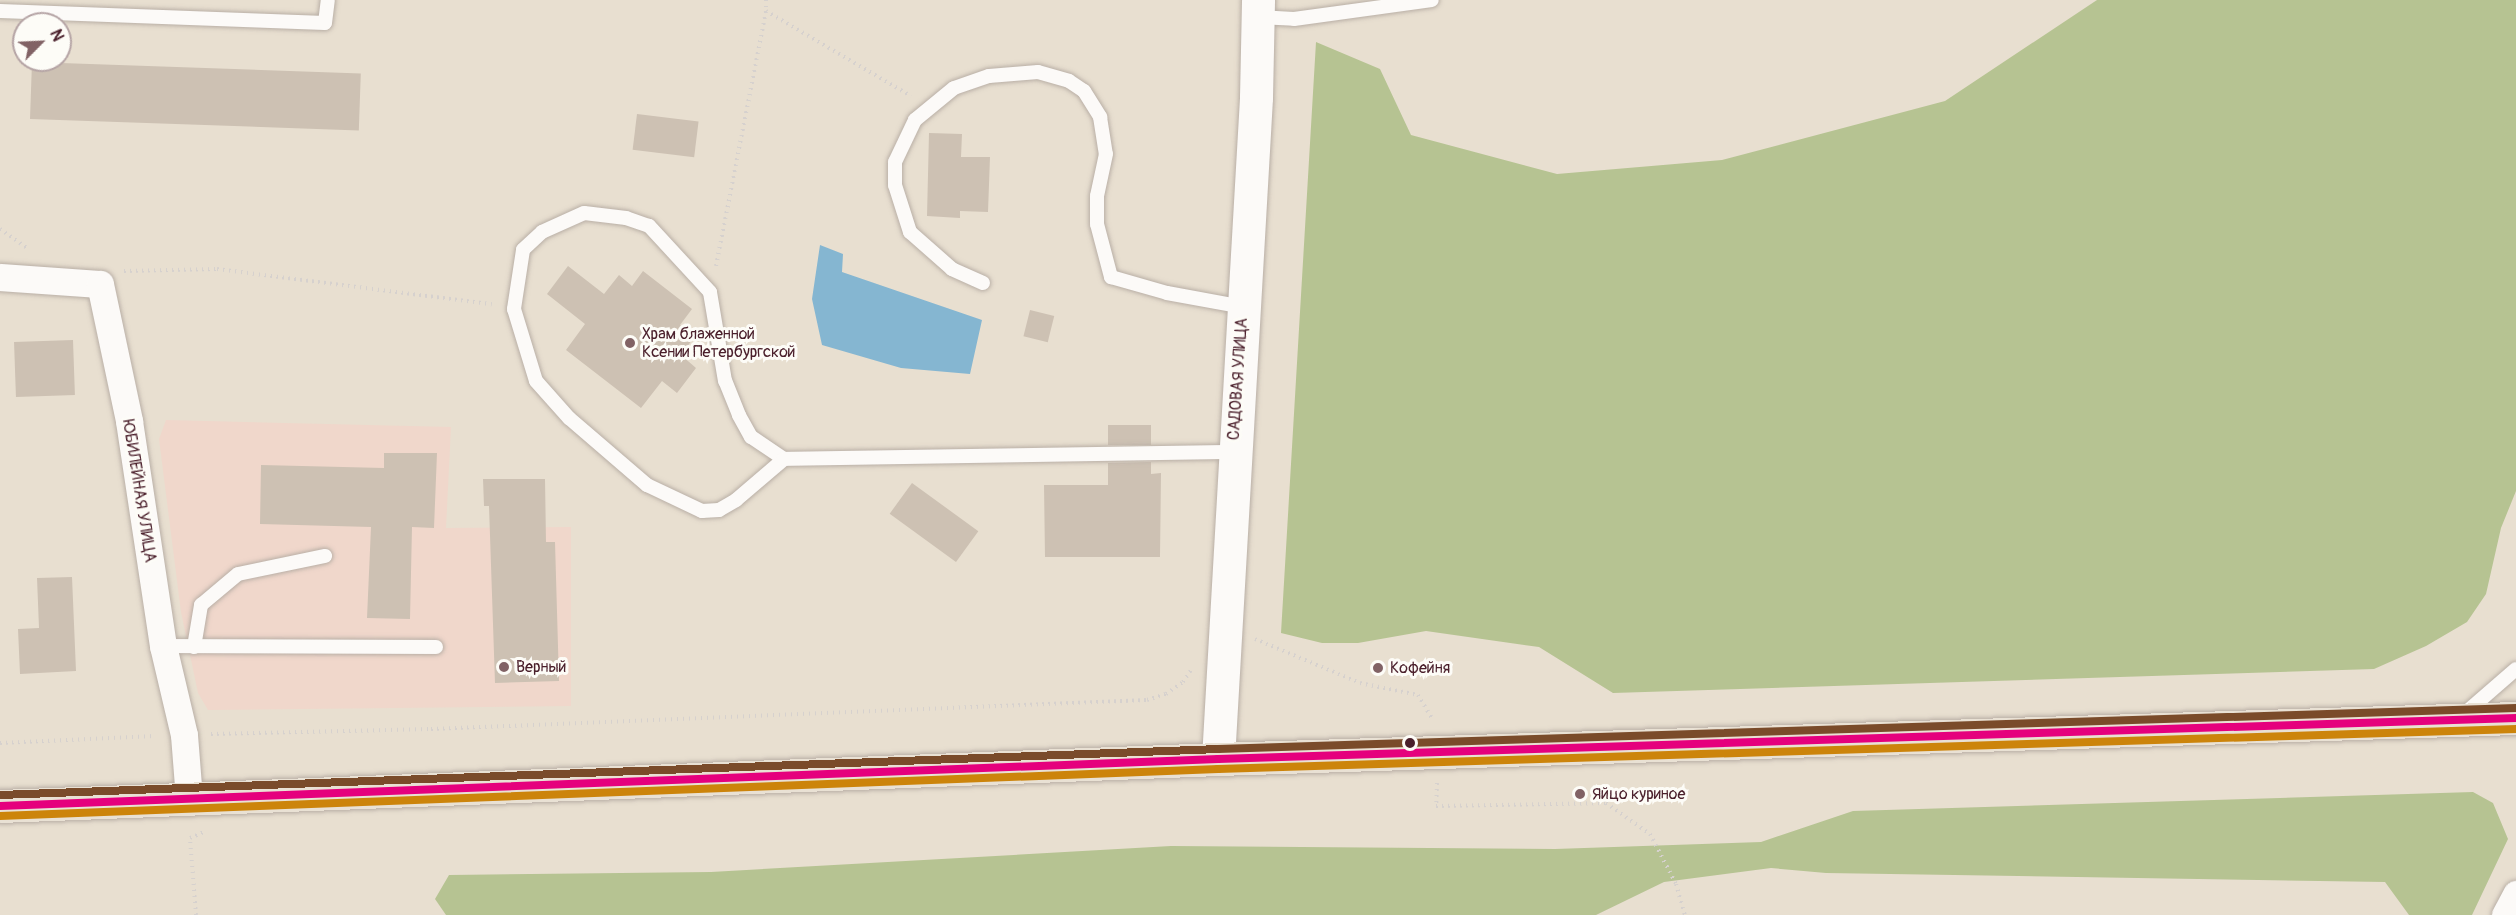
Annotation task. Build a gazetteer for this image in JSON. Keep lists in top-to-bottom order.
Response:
{
  "streets": {
    "street": ["САДОВАЯ УЛИЦА", "ЮБИЛЕЙНАЯ УЛИЦА"]
  },
  "places": [
    "Храм блаженной Ксении Петербургской",
    "Верный",
    "Кофейня",
    "Яйцо куриное"
  ],
  "north": "top right"
}
